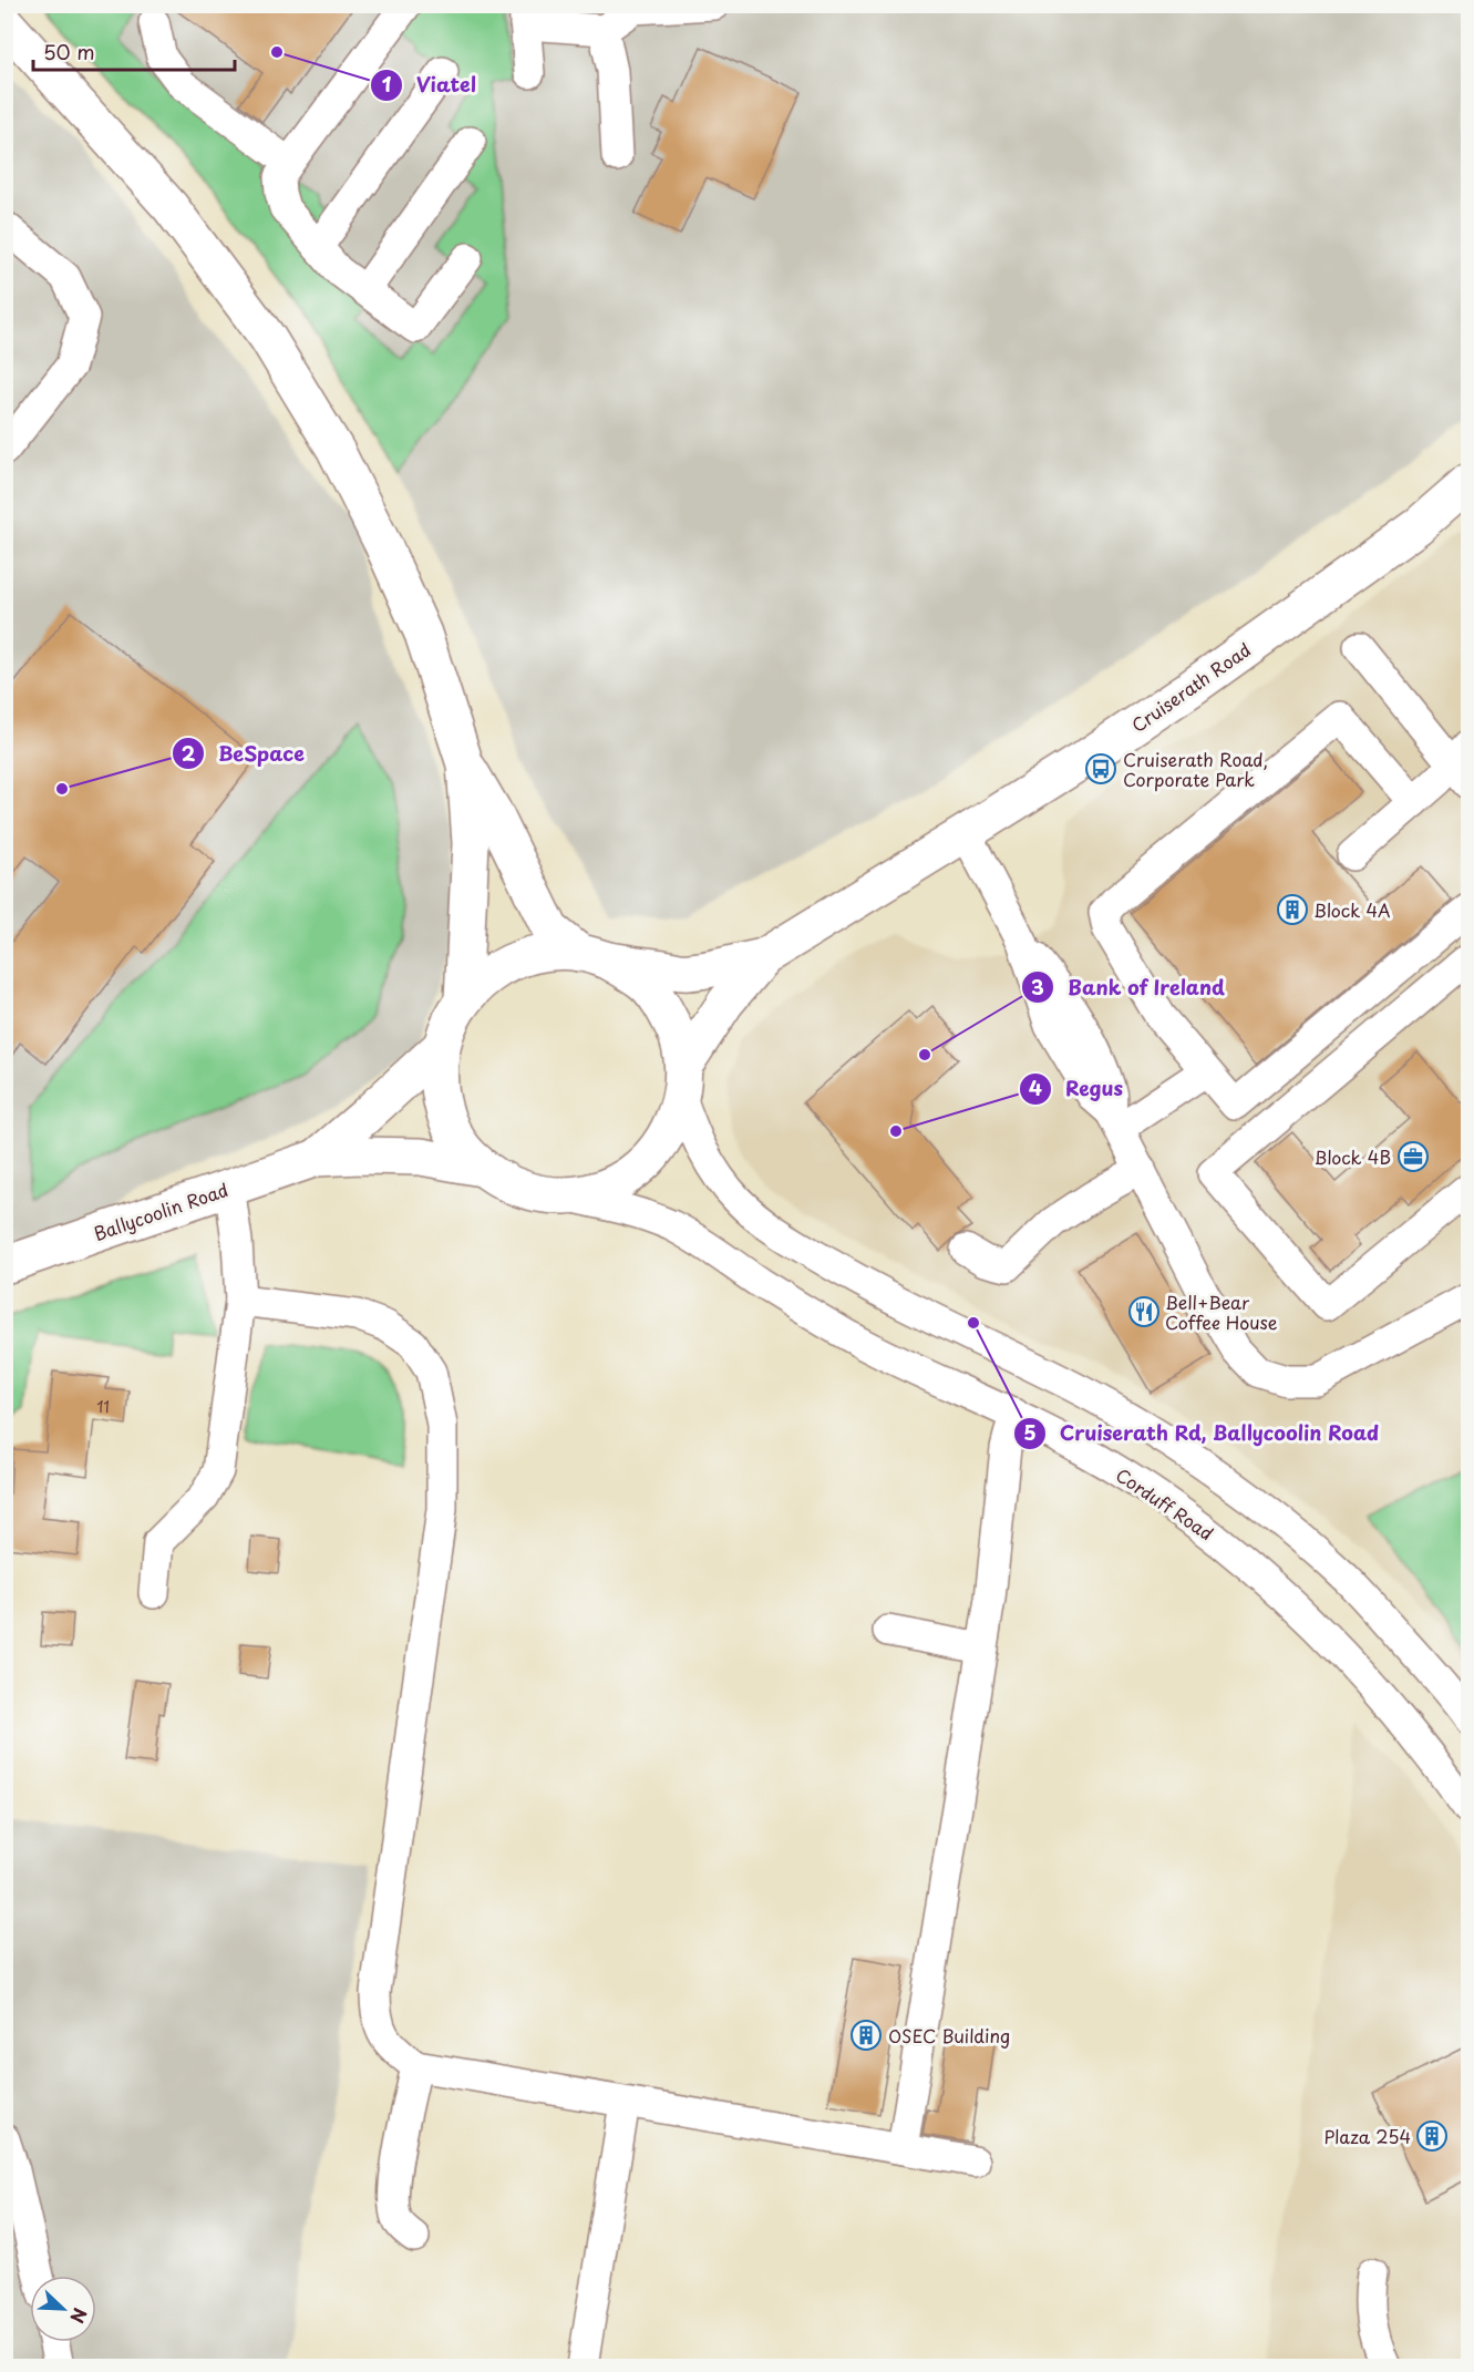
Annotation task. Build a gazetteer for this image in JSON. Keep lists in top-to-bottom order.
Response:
{
  "streets": {
    "main road": ["Cruiserath Road", "Ballycoolin Road"],
    "street": ["Corduff Road"]
  },
  "places": {
    "other": [
      "Viatel",
      "BeSpace",
      "Bank of Ireland",
      "Regus",
      "Cruiserath Rd, Ballycoolin Road"
    ],
    "bus stop": ["Cruiserath Road, Corporate Park"],
    "building": ["Block 4A", "OSEC Building", "Plaza 254"],
    "office": ["Block 4B"],
    "restaurant": ["Bell+Bear Coffee House"]
  },
  "house_numbers": ["11"],
  "scale_bar": "50 m",
  "north": "bottom right"
}
